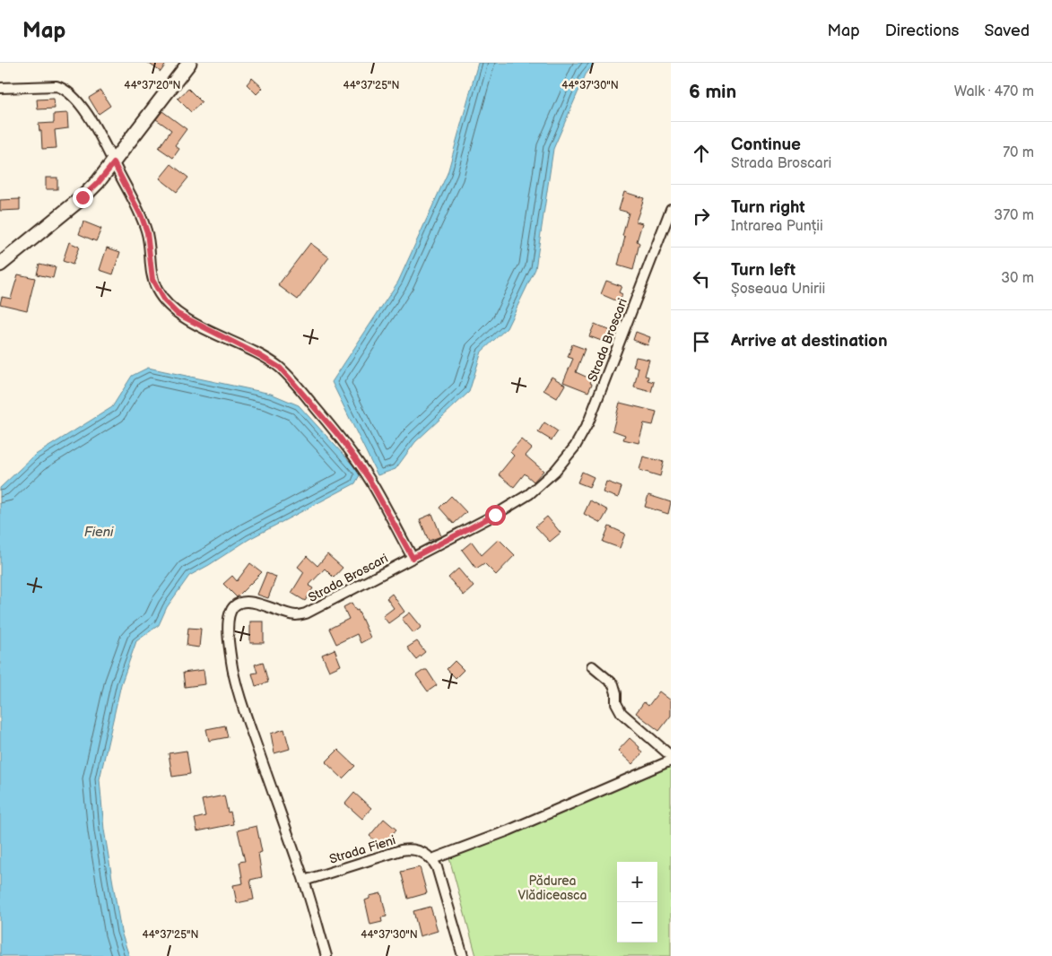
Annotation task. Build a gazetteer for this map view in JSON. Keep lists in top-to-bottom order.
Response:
{
  "streets": {
    "street": ["Strada Broscari", "Strada Fieni"]
  },
  "crossings": [
    ["Strada Broscari", "Strada Fieni"]
  ],
  "water": ["Fieni"],
  "parks": ["Pădurea Vlădiceasca"],
  "page": {
    "header": "Map",
    "nav": ["Map", "Directions", "Saved"],
    "heading": ["6 min", "Walk · 470 m"],
    "list": [
      ["Continue", "Strada Broscari", "70 m"],
      ["Turn right", "Intrarea Punții", "370 m"],
      ["Turn left", "Șoseaua Unirii", "30 m"],
      "Arrive at destination"
    ],
    "map_buttons": ["+", "−"]
  },
  "coordinates": ["44°37'20\"N", "44°37'25\"N", "44°37'30\"N"]
}
